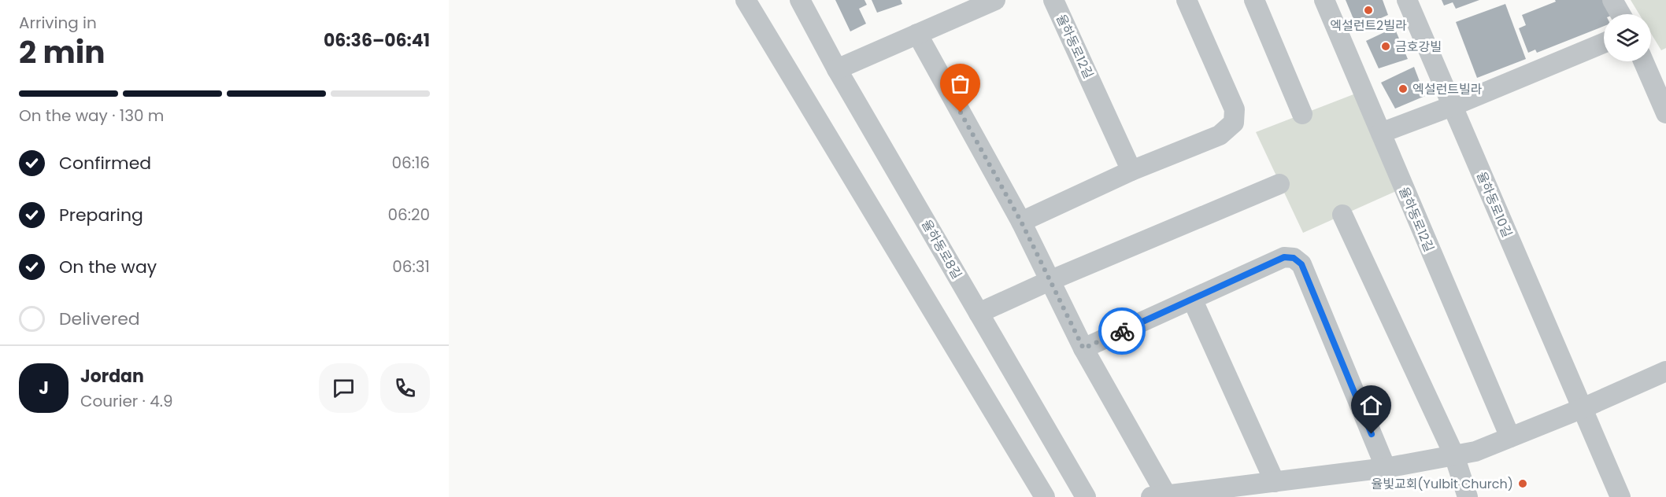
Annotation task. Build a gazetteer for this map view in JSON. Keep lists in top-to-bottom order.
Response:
{
  "streets": {
    "street": ["율하동로12길", "율하동로10길", "율하동로8길"]
  },
  "places": [
    "엑설런트2빌라",
    "금호강빌",
    "엑설런트빌라",
    "율빛교회(Yulbit Church)"
  ],
  "page": {
    "heading": ["2 min", "Arriving in", "06:36–06:41"],
    "panel": ["Jordan", "Courier · 4.9"],
    "bar": "On the way · 130 m",
    "list": [
      ["Confirmed", "06:16"],
      ["Preparing", "06:20"],
      ["On the way", "06:31"],
      "Delivered"
    ],
    "round": "J"
  }
}
